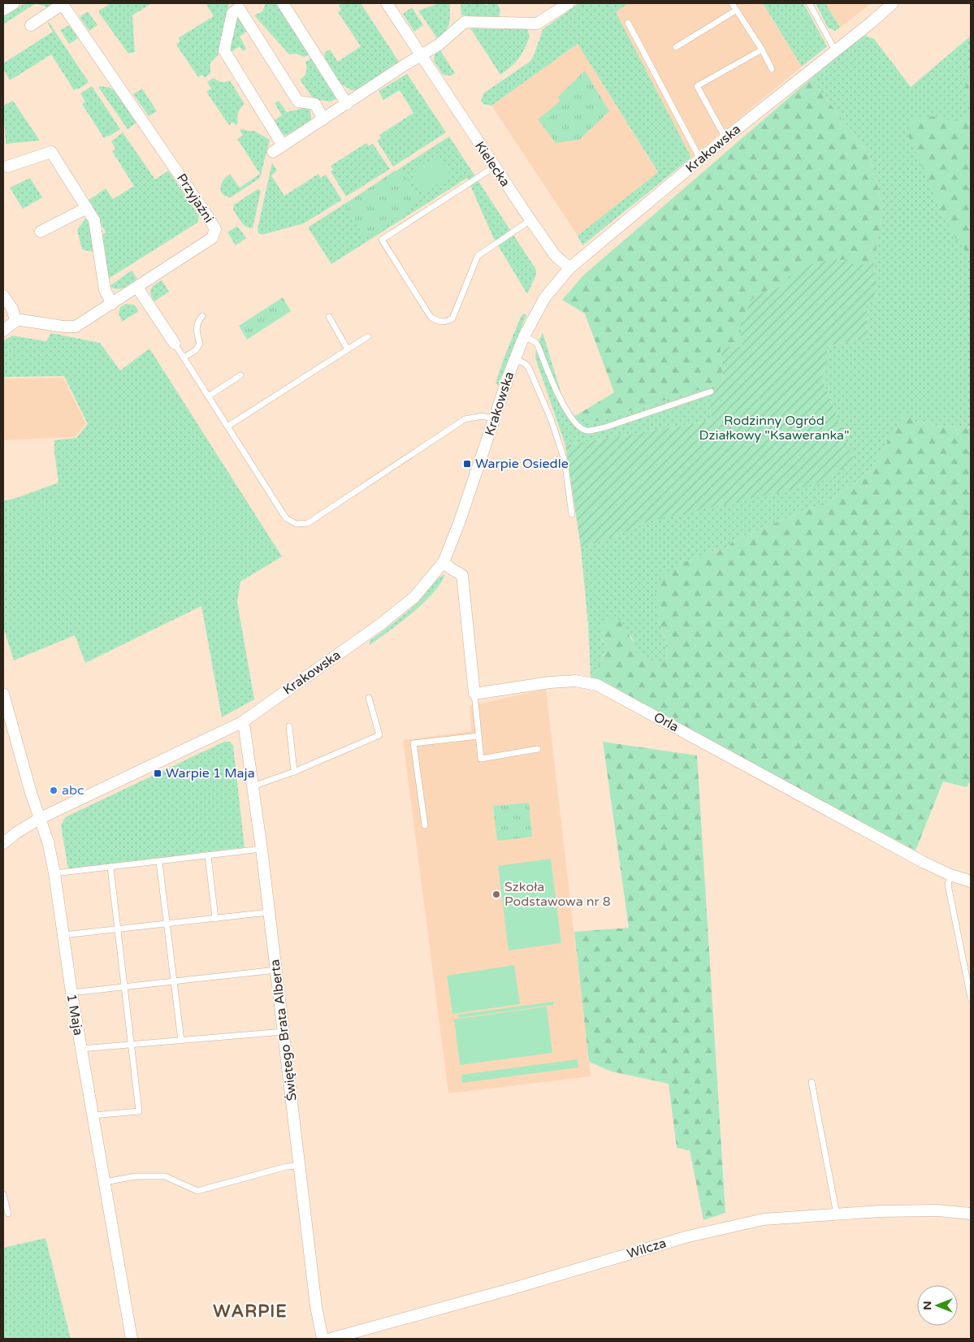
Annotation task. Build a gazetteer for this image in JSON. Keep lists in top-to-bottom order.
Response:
{
  "streets": {
    "street": [
      "Krakowska",
      "Kielecka",
      "Przyjaźni",
      "Orla",
      "1 Maja",
      "Świętego Brata Alberta",
      "Wilcza"
    ]
  },
  "crossings": [
    ["Krakowska", "Kielecka"],
    ["Krakowska", "1 Maja"],
    ["Krakowska", "Świętego Brata Alberta"]
  ],
  "districts": ["WARPIE"],
  "parks": ["Rodzinny Ogród Działkowy \"Ksaweranka\""],
  "places": {
    "transit": ["Warpie Osiedle", "Warpie 1 Maja"],
    "other": ["abc", "Szkoła Podstawowa nr 8"]
  },
  "north": "left"
}
